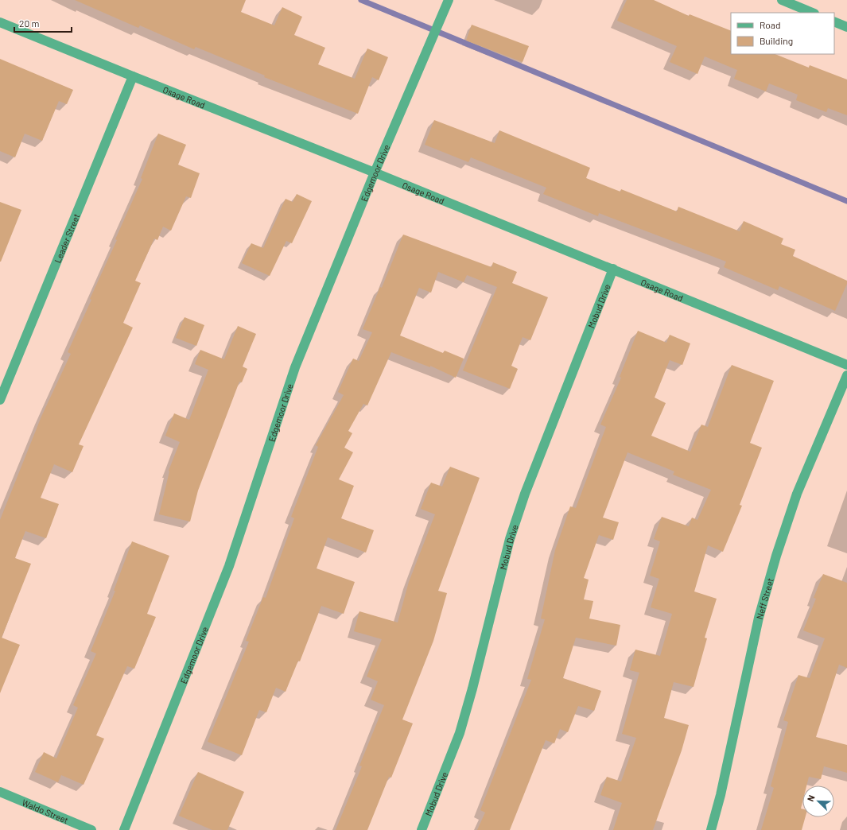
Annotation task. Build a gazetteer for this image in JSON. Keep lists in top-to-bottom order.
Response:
{
  "streets": {
    "street": [
      "Osage Road",
      "Edgemoor Drive",
      "Leader Street",
      "Mobud Drive",
      "Neff Street",
      "Waldo Street"
    ]
  },
  "crossings": [
    ["Osage Road", "Edgemoor Drive"],
    ["Osage Road", "Leader Street"],
    ["Osage Road", "Mobud Drive"]
  ],
  "legend": ["Road", "Building"],
  "scale_bar": "20 m",
  "north": "top left"
}
